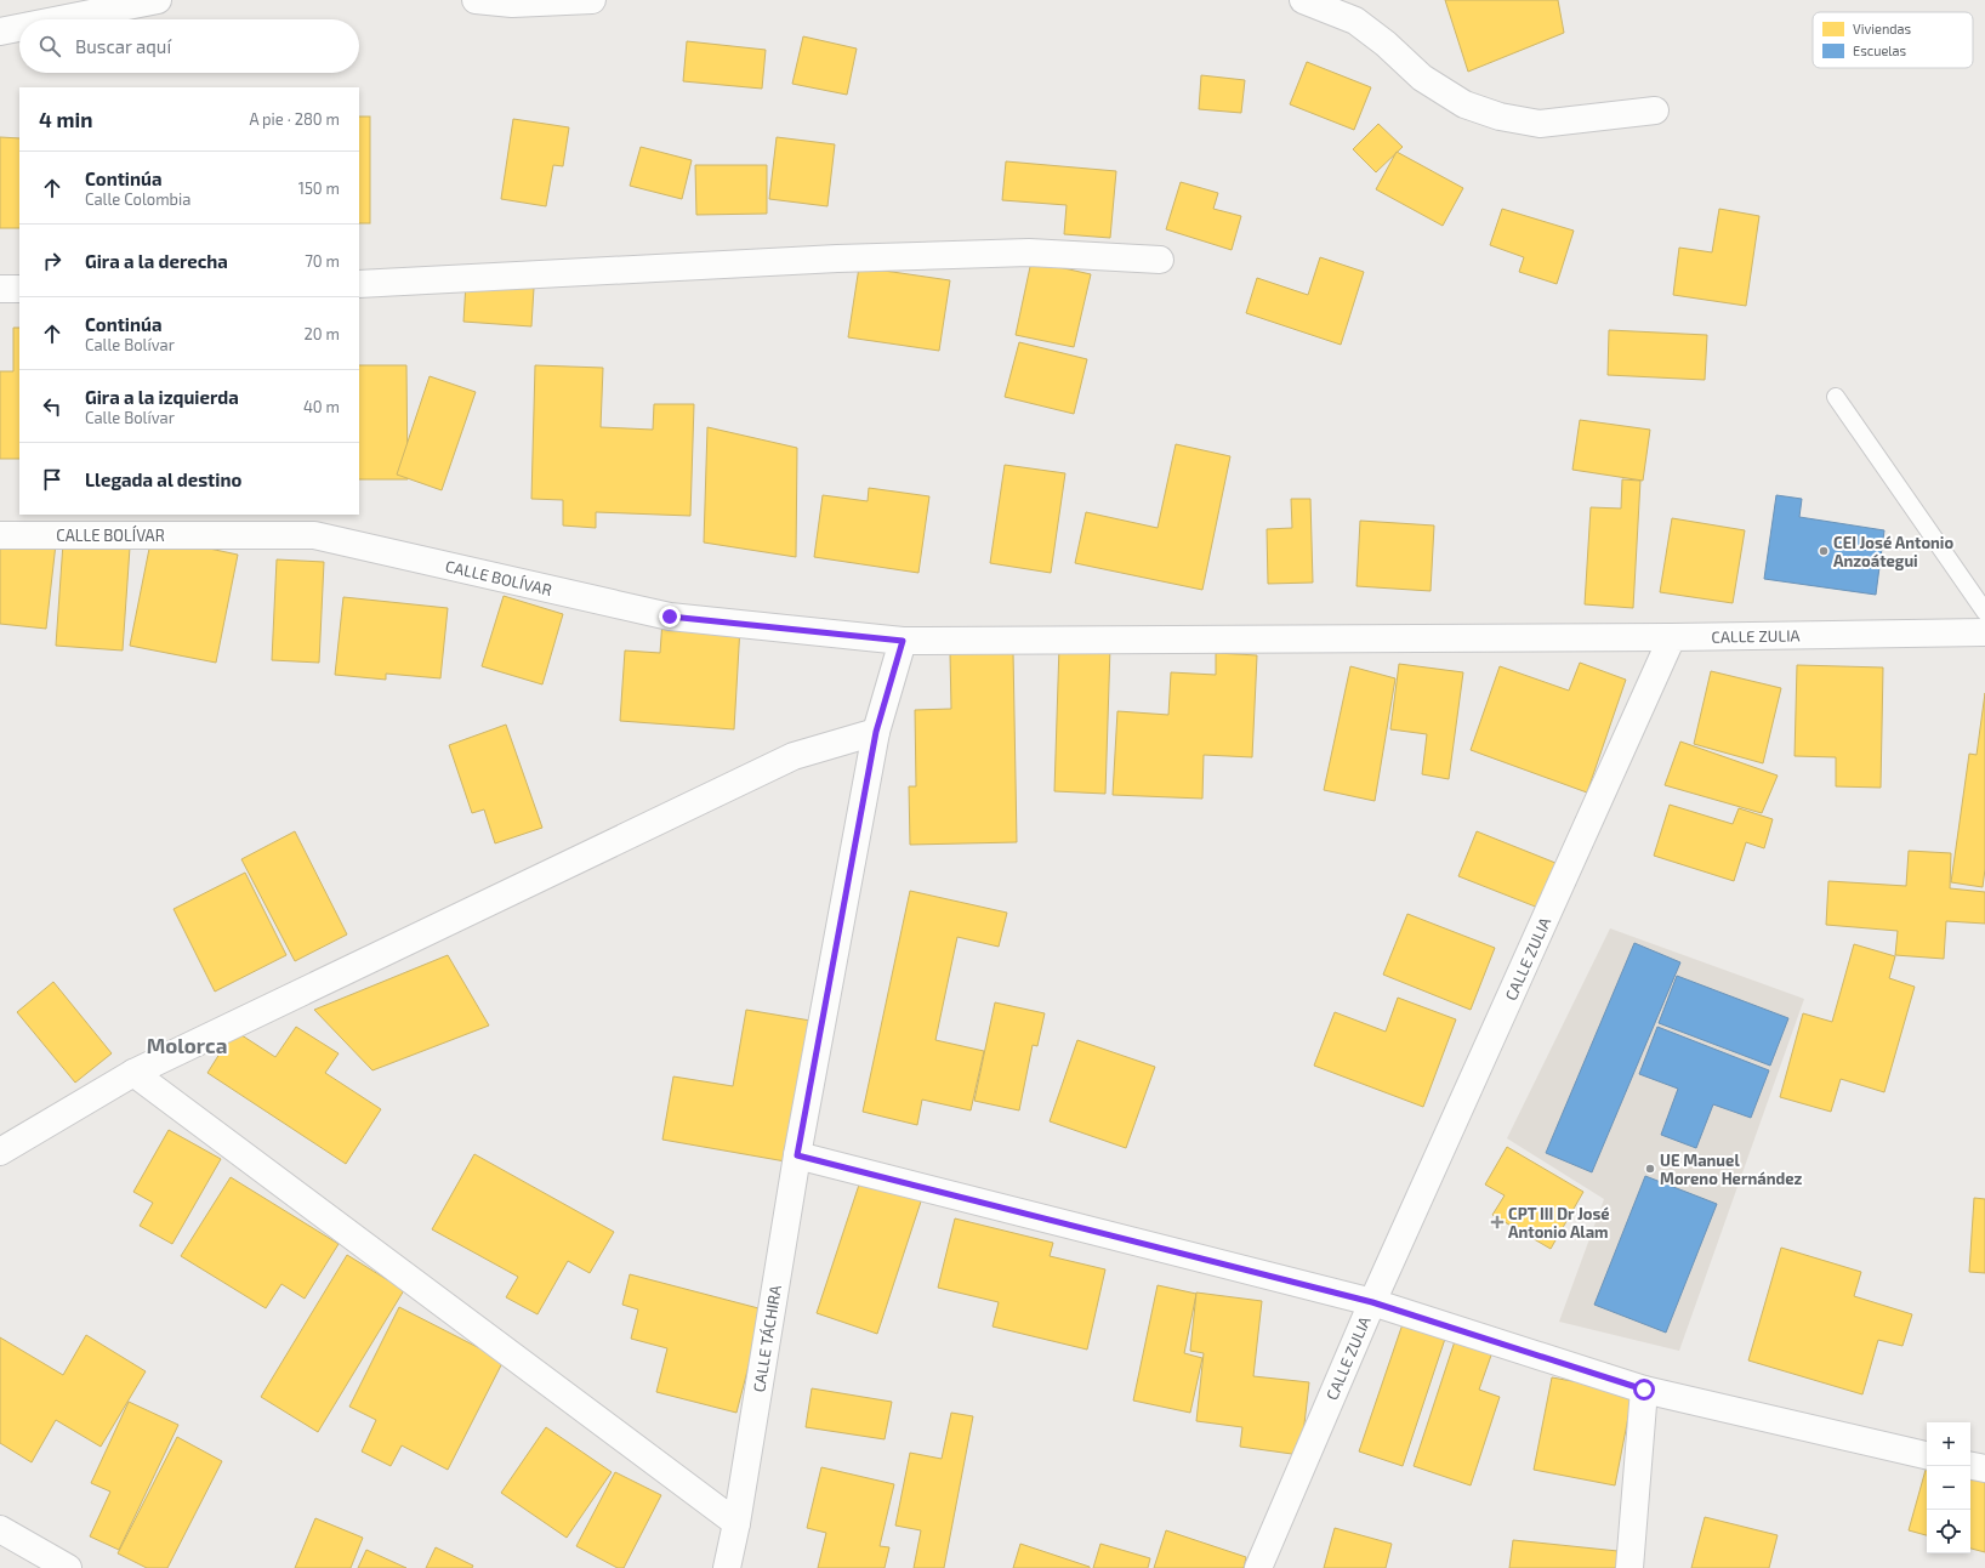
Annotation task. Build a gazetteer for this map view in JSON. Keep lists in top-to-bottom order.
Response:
{
  "streets": {
    "street": ["CALLE BOLÍVAR", "CALLE ZULIA", "CALLE TÁCHIRA"]
  },
  "crossings": [
    ["CALLE BOLÍVAR", "CALLE ZULIA"]
  ],
  "districts": ["Molorca"],
  "places": {
    "other": ["CEI José Antonio Anzoátegui", "UE Manuel Moreno Hernández"],
    "health": ["CPT III Dr José Antonio Alam"]
  },
  "legend": ["Viviendas", "Escuelas"],
  "page": {
    "search": "Buscar aquí",
    "heading": ["4 min", "A pie · 280 m"],
    "list": [
      ["Continúa", "Calle Colombia", "150 m"],
      ["Gira a la derecha", "70 m"],
      ["Continúa", "Calle Bolívar", "20 m"],
      ["Gira a la izquierda", "Calle Bolívar", "40 m"],
      "Llegada al destino"
    ],
    "map_buttons": ["+", "−"]
  }
}
